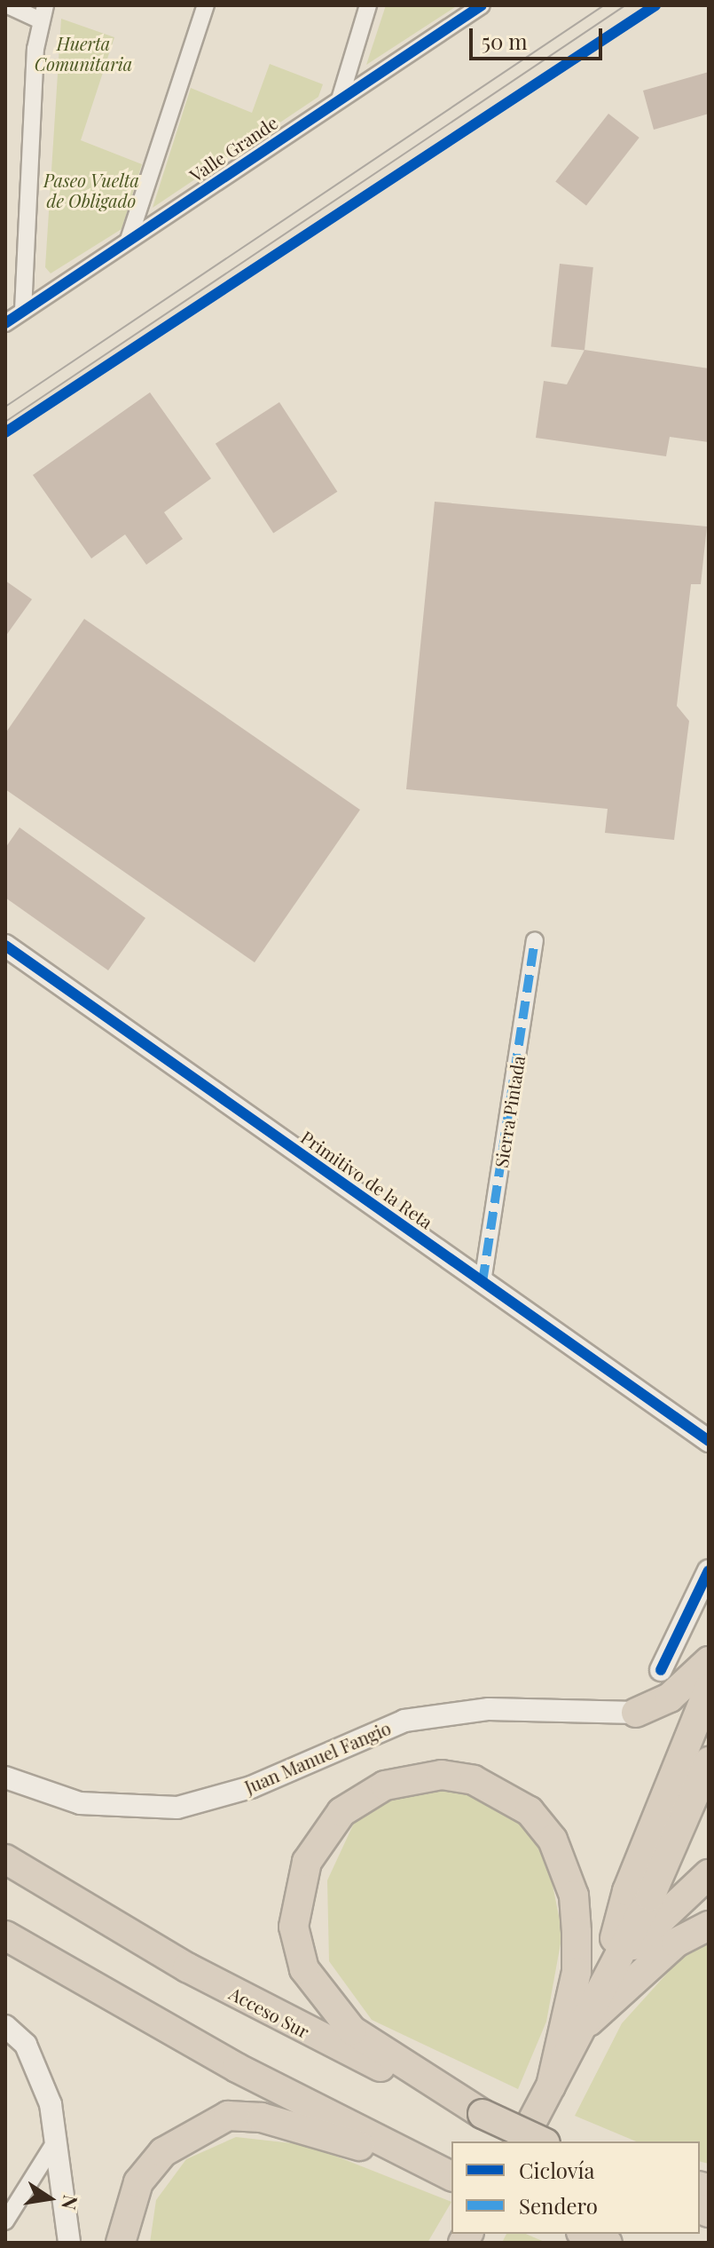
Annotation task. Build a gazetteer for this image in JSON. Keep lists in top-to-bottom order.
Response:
{
  "streets": {
    "highway": ["Acceso Sur"],
    "street": [
      "Valle Grande",
      "Sierra Pintada",
      "Primitivo de la Reta",
      "Juan Manuel Fangio"
    ]
  },
  "crossings": [
    ["Sierra Pintada", "Primitivo de la Reta"]
  ],
  "parks": ["Huerta Comunitaria", "Paseo Vuelta de Obligado"],
  "legend": ["Ciclovía", "Sendero"],
  "scale_bar": "50 m",
  "north": "right"
}
